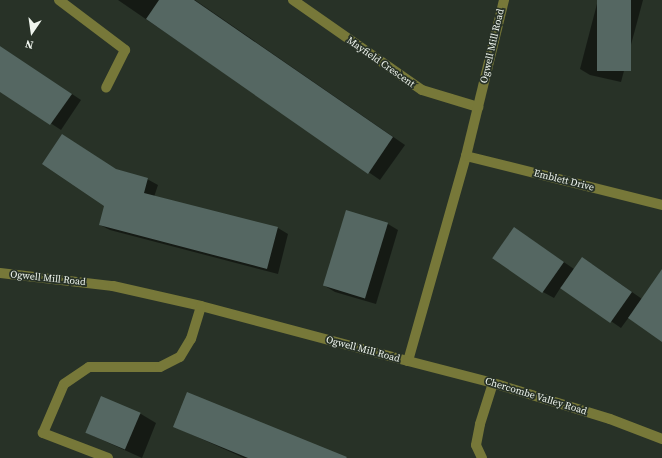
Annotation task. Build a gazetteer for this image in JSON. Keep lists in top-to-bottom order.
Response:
{
  "streets": {
    "street": [
      "Ogwell Mill Road",
      "Mayfield Crescent",
      "Emblett Drive",
      "Chercombe Valley Road"
    ]
  },
  "crossings": [
    ["Ogwell Mill Road", "Mayfield Crescent"],
    ["Ogwell Mill Road", "Emblett Drive"],
    ["Ogwell Mill Road", "Chercombe Valley Road"]
  ],
  "north": "bottom"
}
